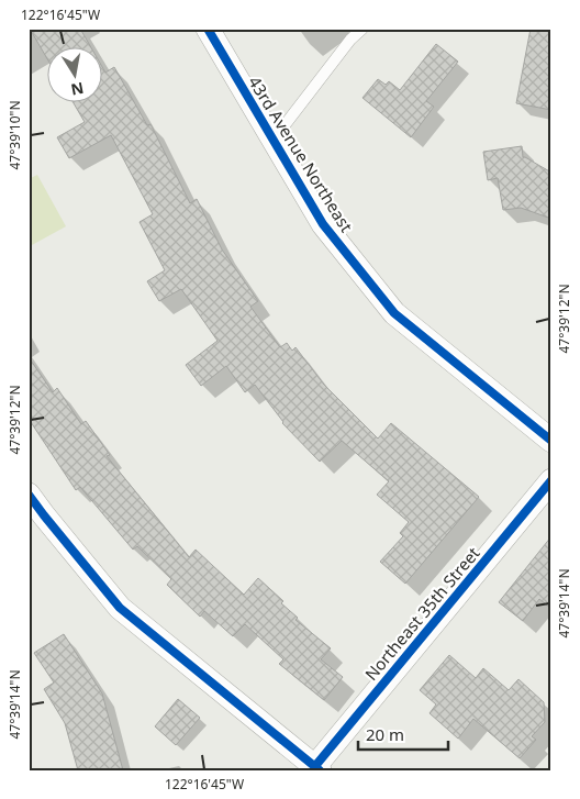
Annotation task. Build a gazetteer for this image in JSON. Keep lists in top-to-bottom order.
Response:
{
  "streets": {
    "street": ["43rd Avenue Northeast", "Northeast 35th Street"]
  },
  "scale_bar": "20 m",
  "north": "bottom",
  "coordinates": [
    "122°16'45\"W",
    "47°39'10\"N",
    "47°39'12\"N",
    "47°39'14\"N"
  ]
}
